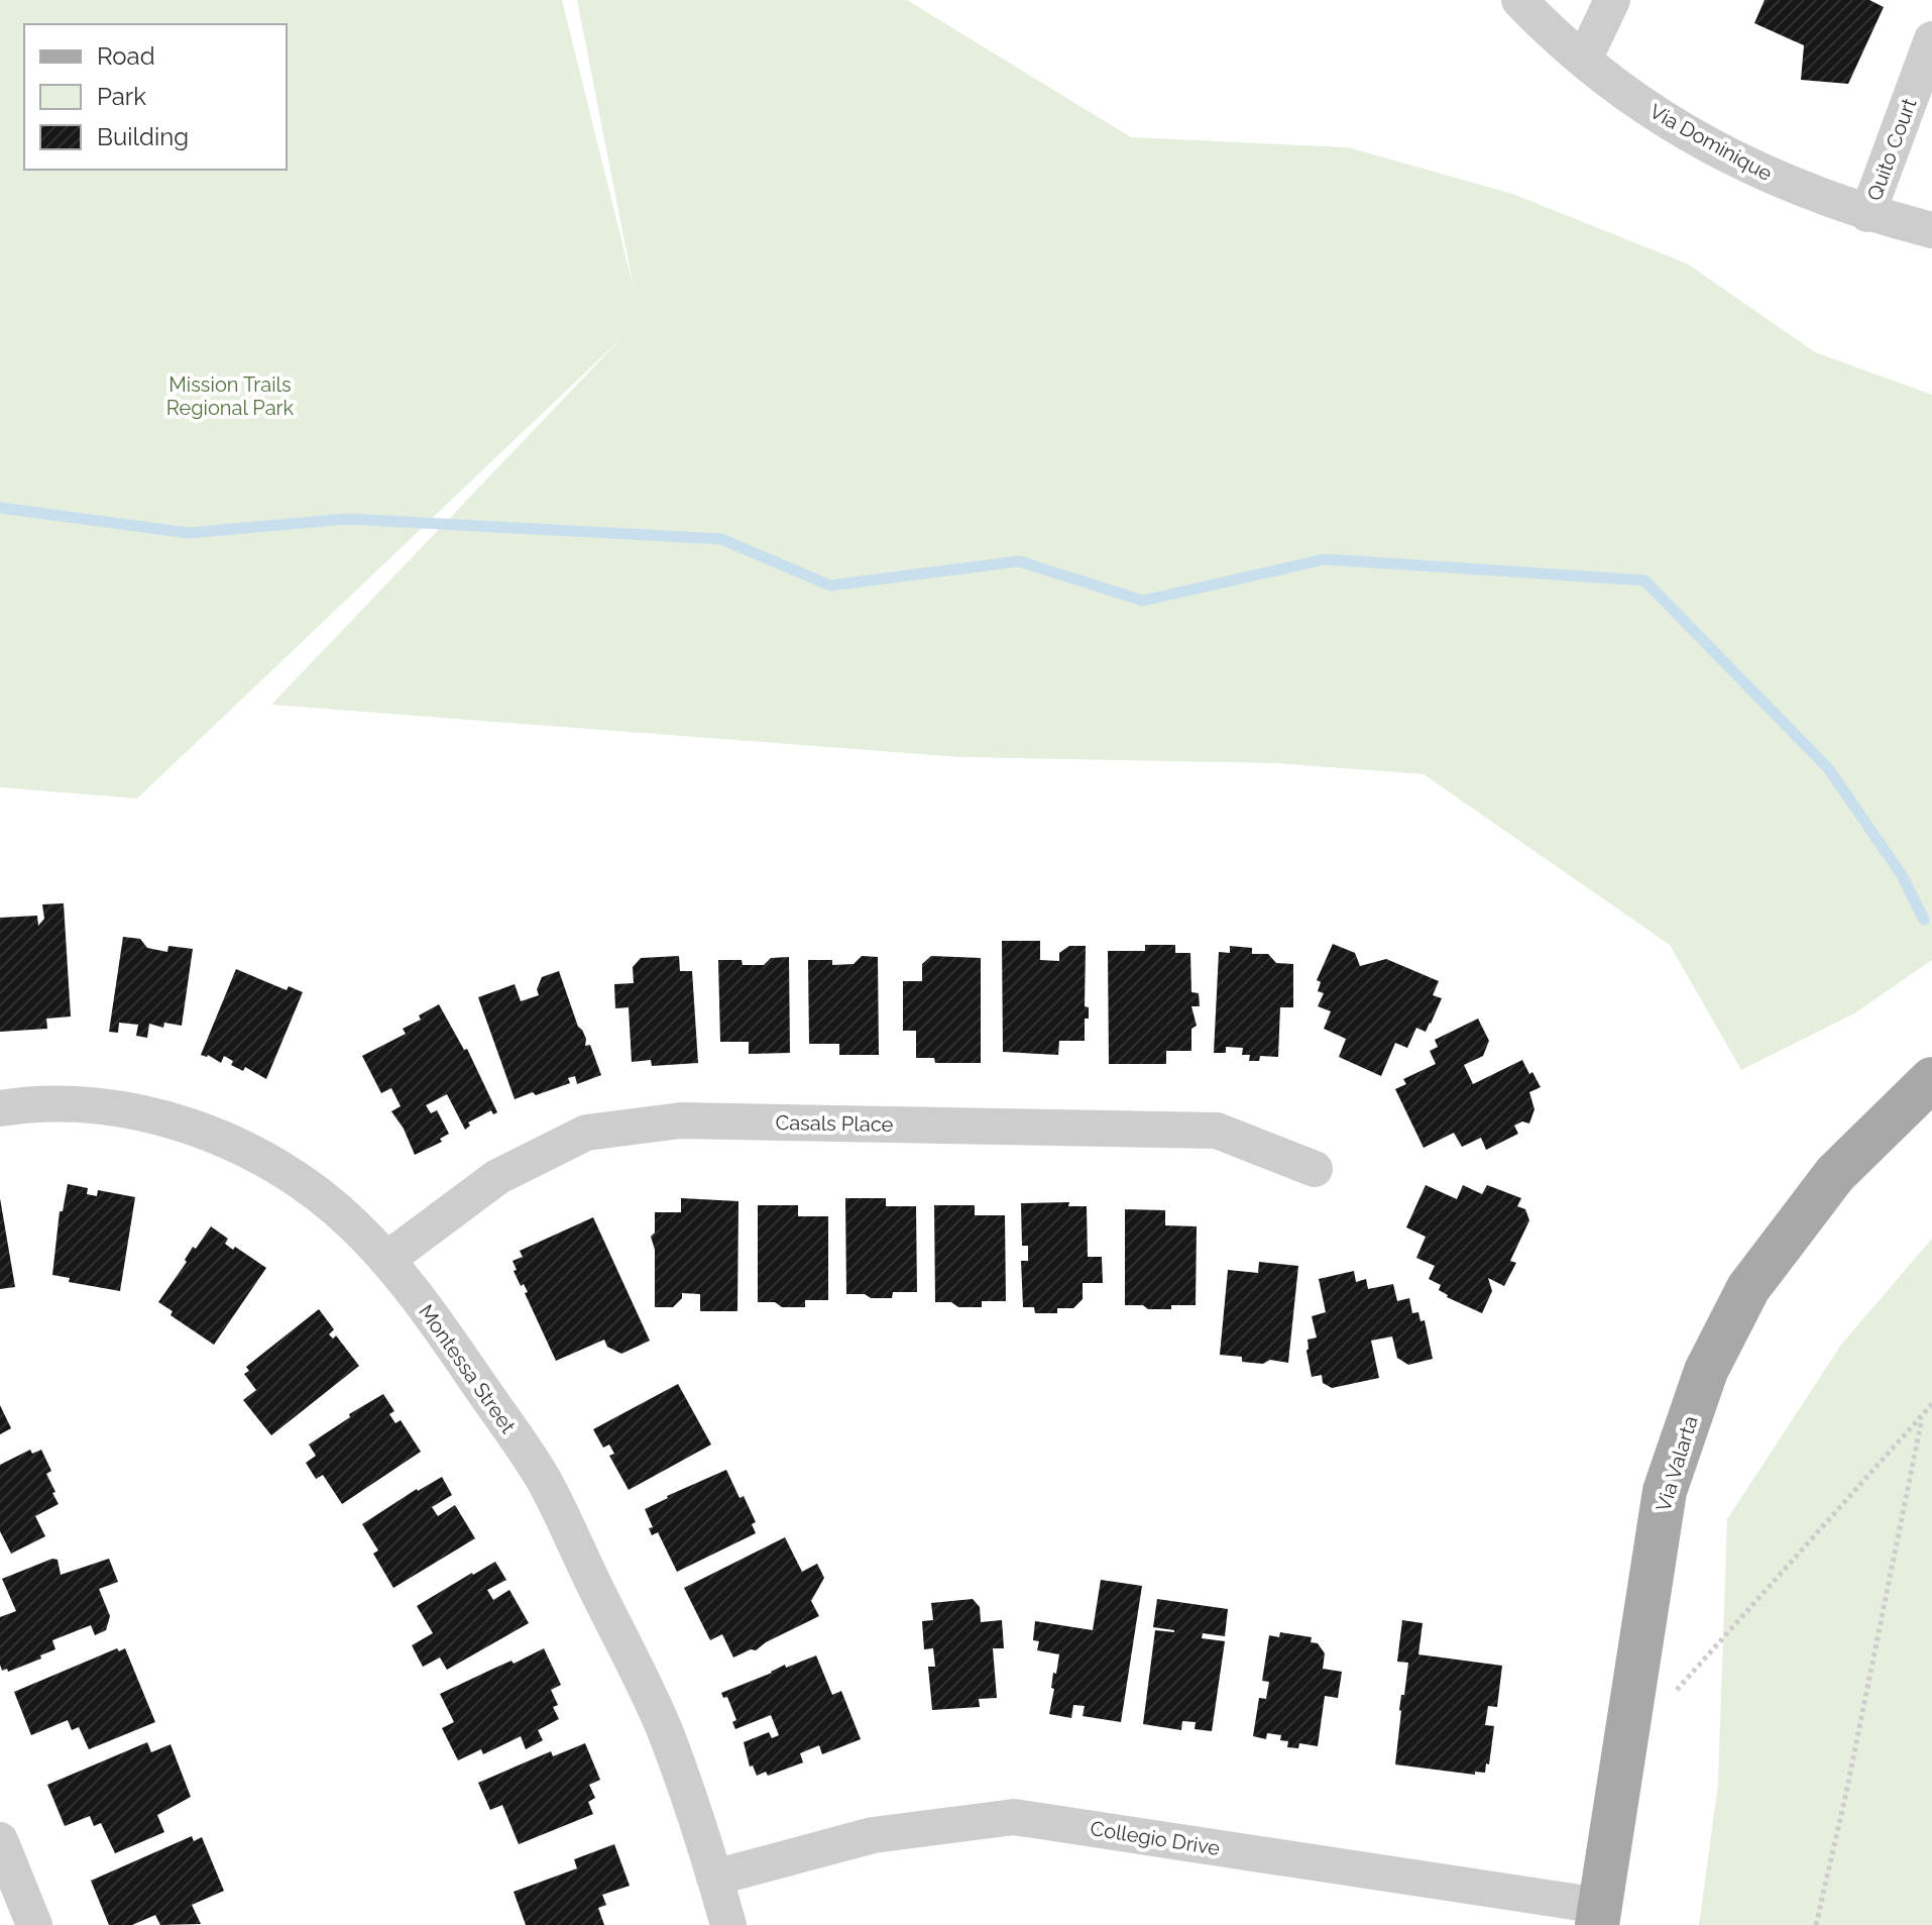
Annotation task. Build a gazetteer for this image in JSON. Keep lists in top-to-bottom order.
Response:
{
  "streets": {
    "main road": ["Via Valarta"],
    "street": [
      "Via Dominique",
      "Quito Court",
      "Casals Place",
      "Montessa Street",
      "Collegio Drive"
    ]
  },
  "crossings": [
    ["Via Dominique", "Quito Court"],
    ["Casals Place", "Montessa Street"],
    ["Montessa Street", "Collegio Drive"],
    ["Via Valarta", "Collegio Drive"]
  ],
  "parks": ["Mission Trails Regional Park"],
  "legend": ["Road", "Park", "Building"]
}
